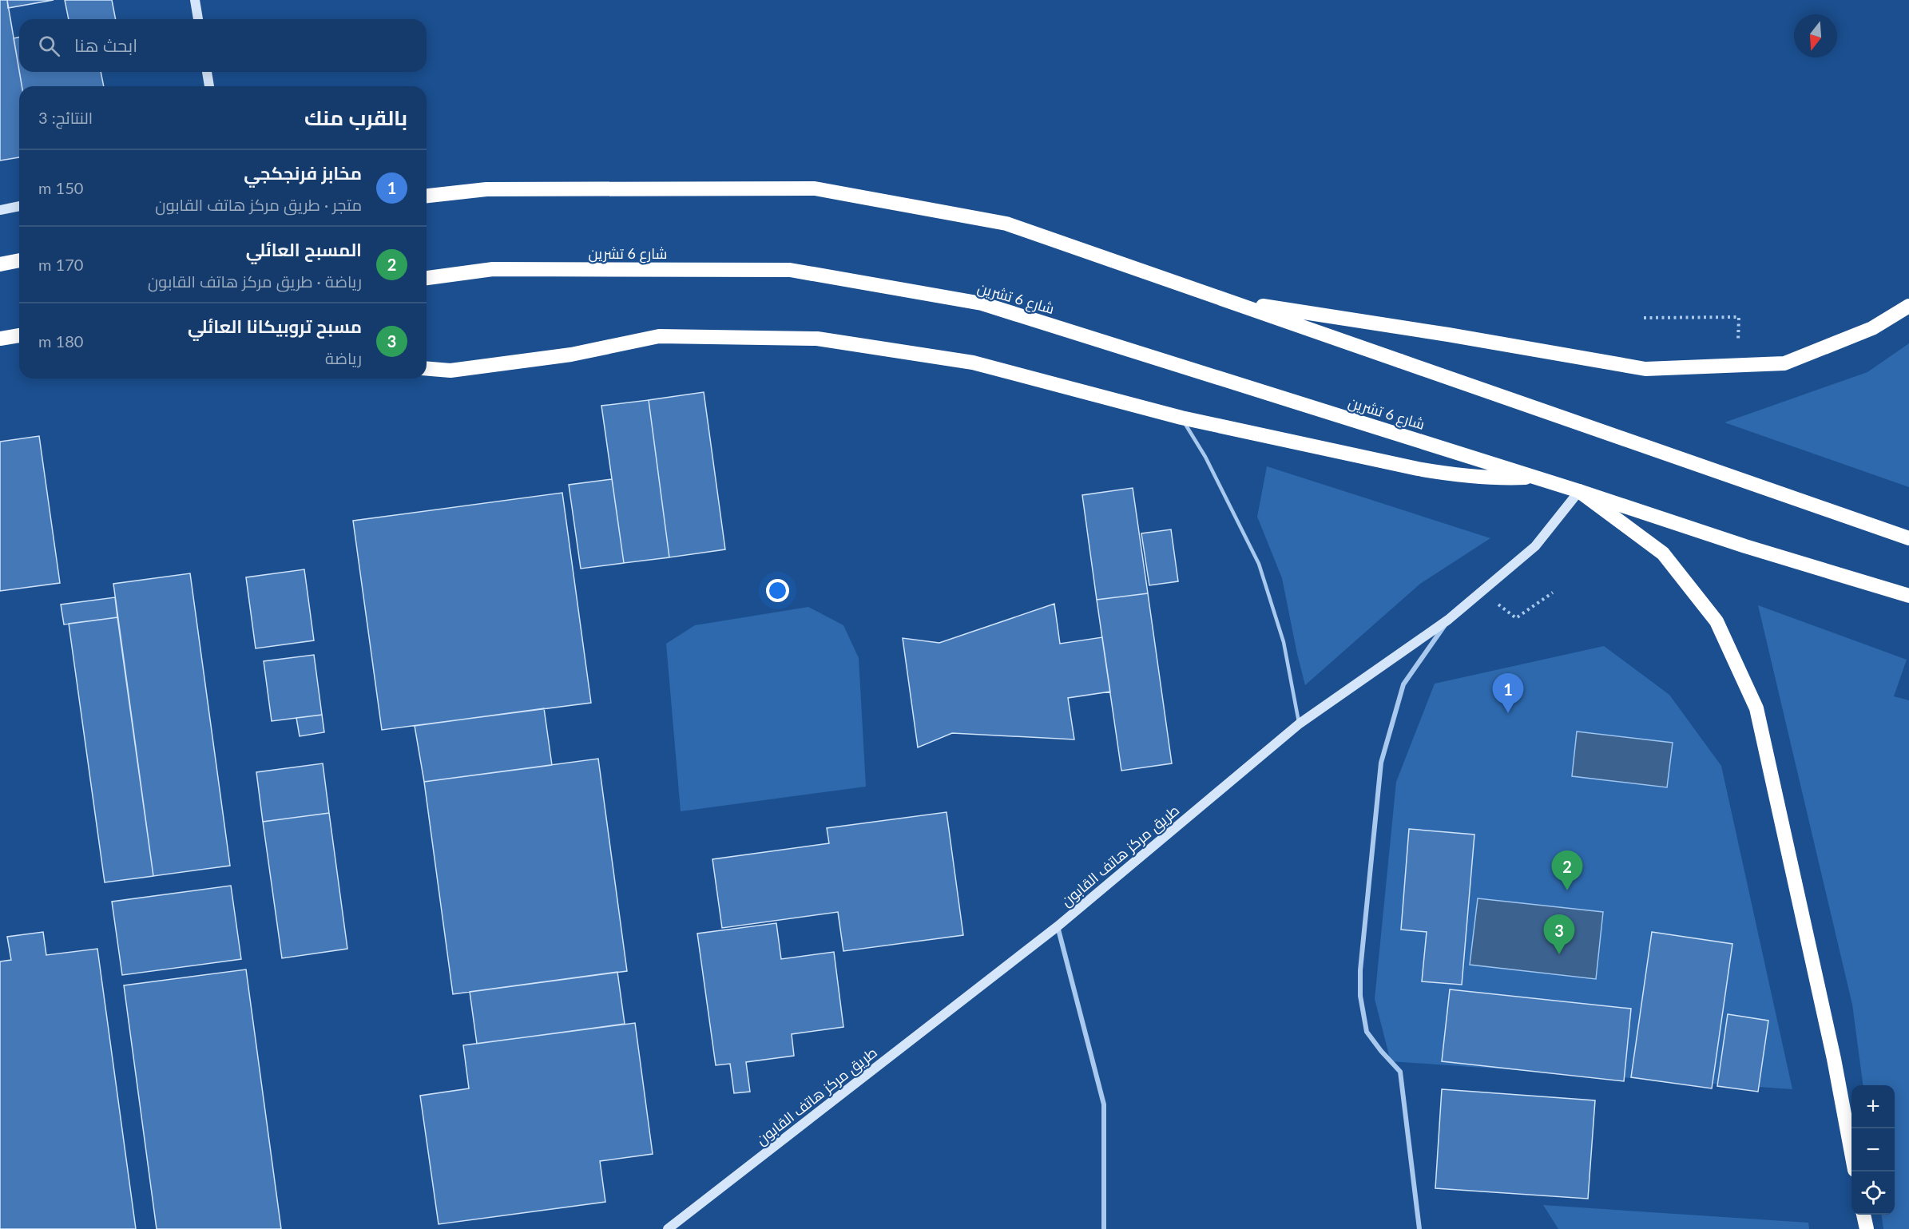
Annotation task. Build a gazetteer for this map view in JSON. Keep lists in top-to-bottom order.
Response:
{
  "streets": {
    "highway": ["شارع 6 تشرين"],
    "main road": ["طريق مركز هاتف القابون"]
  },
  "crossings": [
    ["شارع 6 تشرين", "طريق مركز هاتف القابون"]
  ],
  "north": "bottom",
  "page": {
    "search": "ابحث هنا",
    "heading": ["بالقرب منك", "النتائج: 3"],
    "list": [
      {
        "mark": "1",
        "name": "مخابز فرنجكجي",
        "note": "متجر · طريق مركز هاتف القابون",
        "value": "150 m"
      },
      {
        "mark": "2",
        "name": "المسبح العائلي",
        "note": "رياضة · طريق مركز هاتف القابون",
        "value": "170 m"
      },
      {
        "mark": "3",
        "name": "مسبح تروبيكانا العائلي",
        "note": "رياضة",
        "value": "180 m"
      }
    ],
    "pins": ["1", "2", "3"],
    "map_buttons": ["+", "−"]
  }
}
